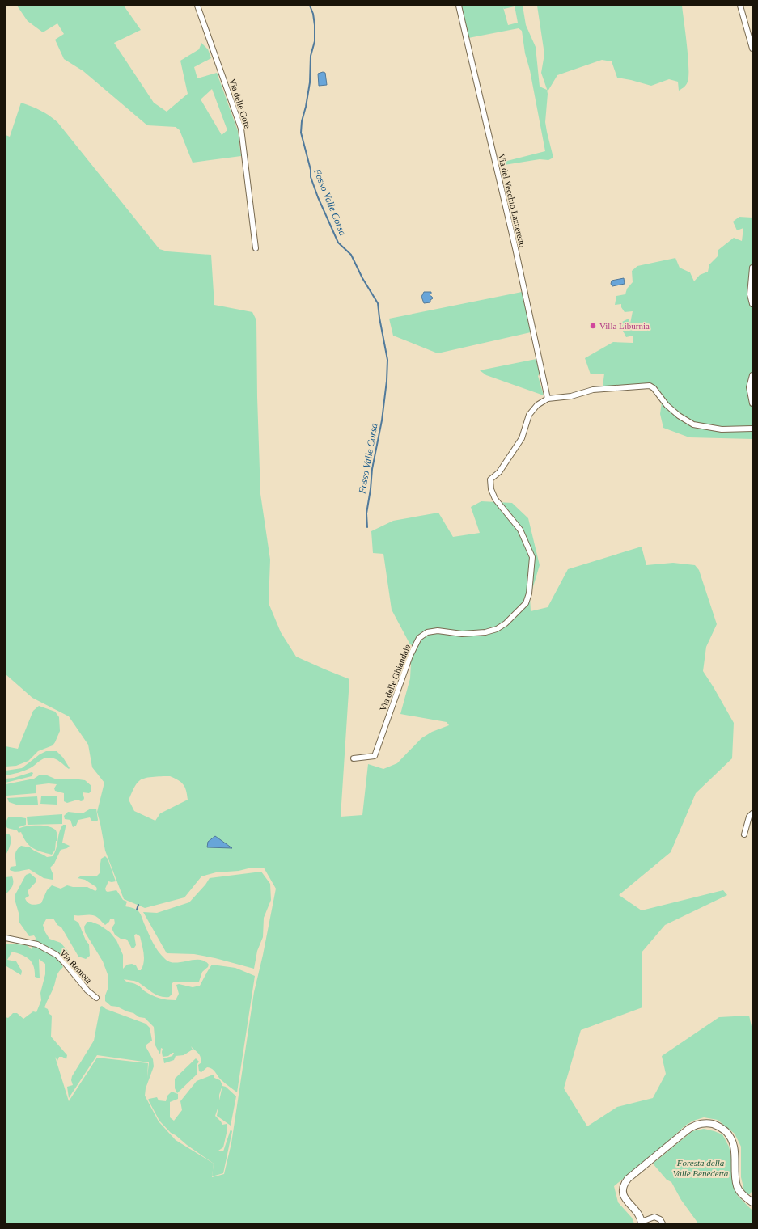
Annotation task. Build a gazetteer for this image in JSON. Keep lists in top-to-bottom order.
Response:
{
  "streets": {
    "street": [
      "Via delle Gore",
      "Via del Vecchio Lazzeretto",
      "Via delle Ghiandaie",
      "Via Remota"
    ]
  },
  "crossings": [
    ["Via del Vecchio Lazzeretto", "Via delle Ghiandaie"]
  ],
  "water": ["Fosso Valle Corsa"],
  "parks": ["Foresta della Valle Benedetta"],
  "places": ["Villa Liburnia"]
}
